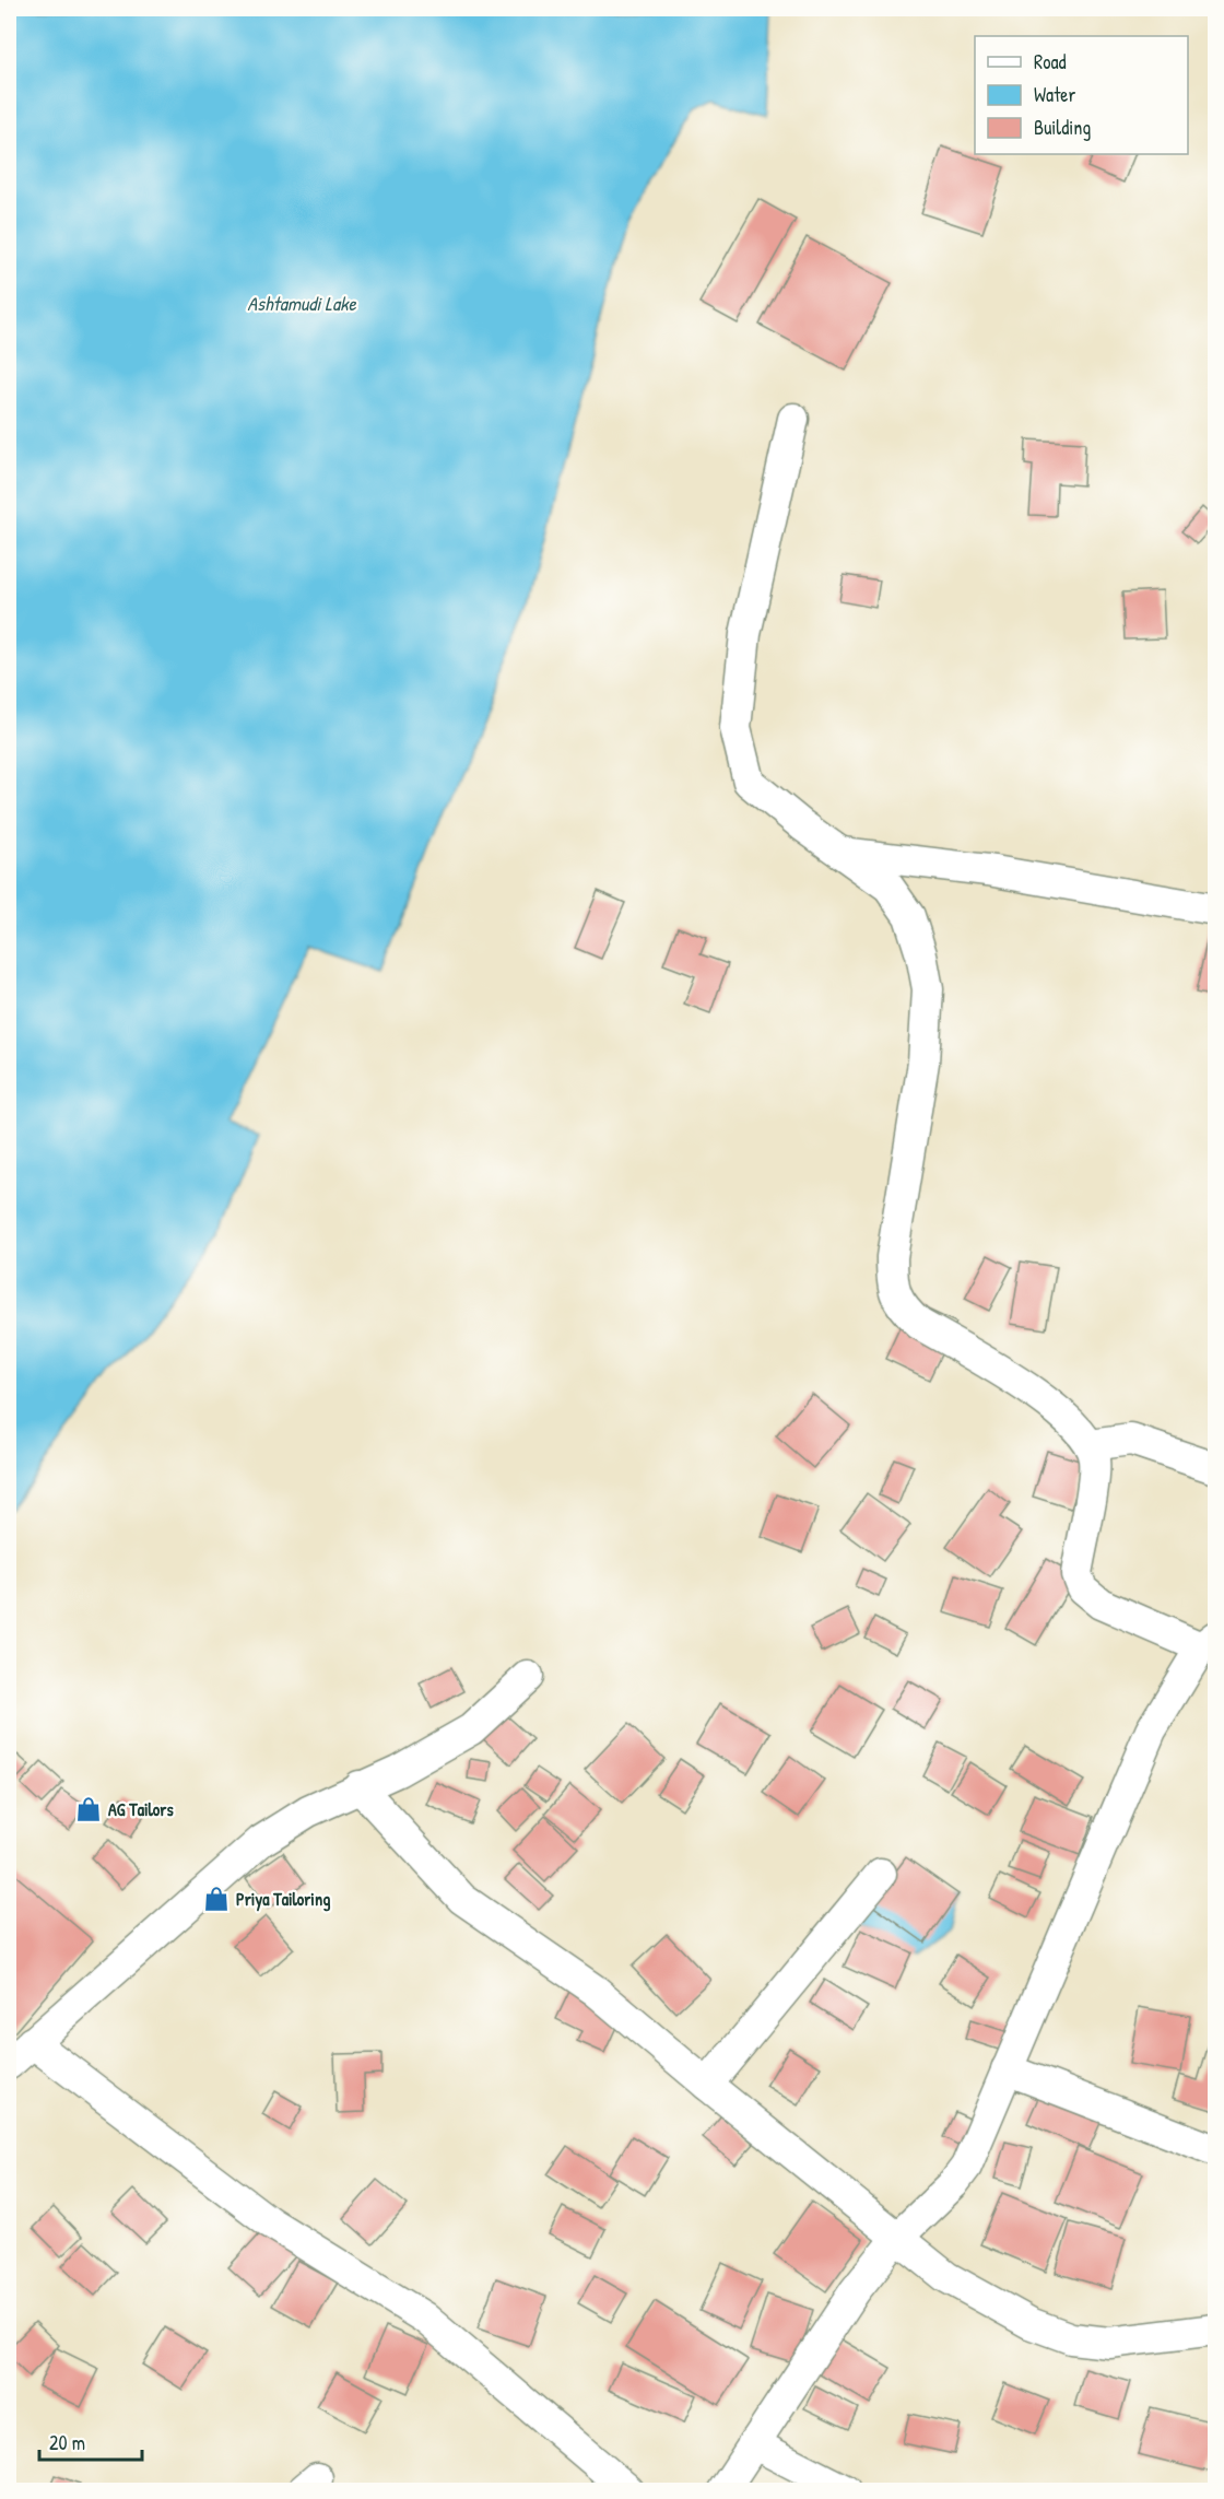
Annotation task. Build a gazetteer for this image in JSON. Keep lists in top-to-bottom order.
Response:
{
  "water": ["Ashtamudi Lake"],
  "places": {
    "shop": ["AG Tailors", "Priya Tailoring"]
  },
  "legend": ["Road", "Water", "Building"],
  "scale_bar": "20 m"
}
